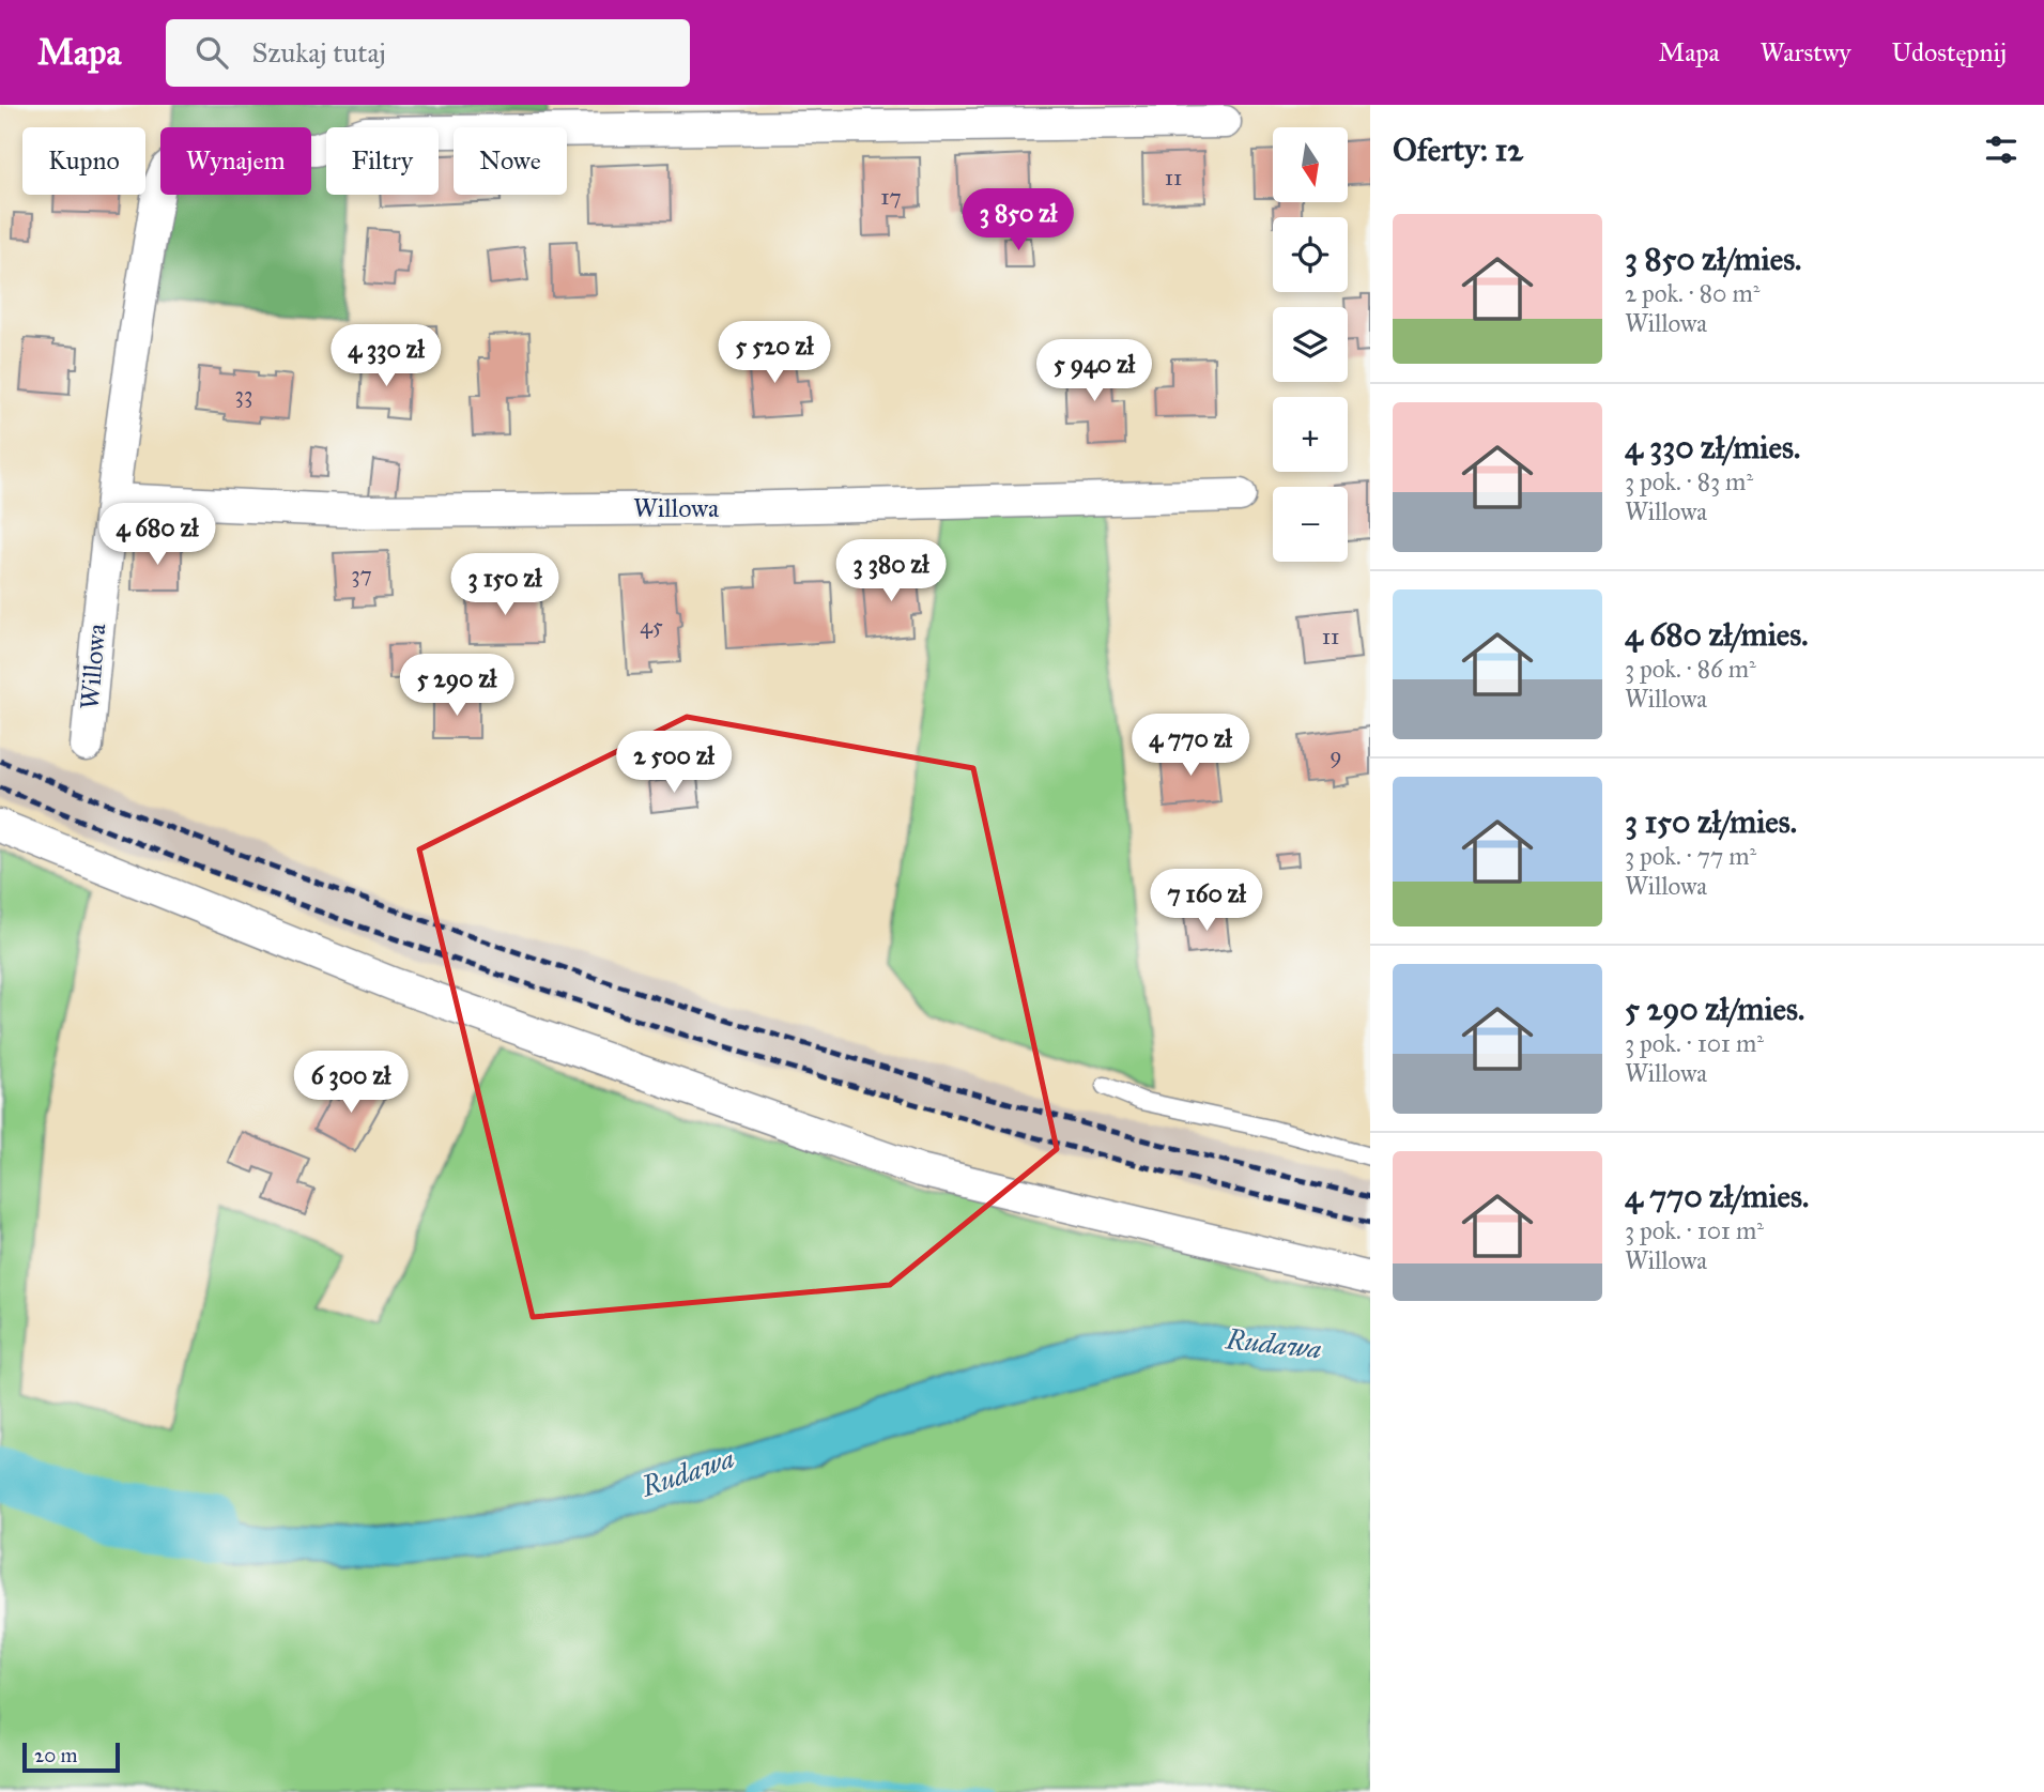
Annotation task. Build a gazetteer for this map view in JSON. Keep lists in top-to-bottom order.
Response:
{
  "streets": {
    "street": ["Willowa"]
  },
  "water": ["Rudawa"],
  "house_numbers": [
    "11",
    "17",
    "33",
    "37",
    "45",
    "11",
    "9"
  ],
  "scale_bar": "20 m",
  "north": "bottom",
  "page": {
    "header": "Mapa",
    "search": "Szukaj tutaj",
    "nav": ["Mapa", "Warstwy", "Udostępnij"],
    "heading": "Oferty: 12",
    "map_buttons": ["+", "−"],
    "chip": [
      "Kupno",
      "Wynajem",
      "Filtry",
      "Nowe"
    ],
    "price": [
      "3 850 zł",
      "5 520 zł",
      "4 330 zł",
      "5 940 zł",
      "4 680 zł",
      "3 380 zł",
      "3 150 zł",
      "5 290 zł",
      "4 770 zł",
      "2 500 zł",
      "7 160 zł",
      "6 300 zł"
    ],
    "list": [
      {
        "name": "3 850 zł/mies.",
        "note": "2 pok. · 80 m² · Willowa"
      },
      {
        "name": "4 330 zł/mies.",
        "note": "3 pok. · 83 m² · Willowa"
      },
      {
        "name": "4 680 zł/mies.",
        "note": "3 pok. · 86 m² · Willowa"
      },
      {
        "name": "3 150 zł/mies.",
        "note": "3 pok. · 77 m² · Willowa"
      },
      {
        "name": "5 290 zł/mies.",
        "note": "3 pok. · 101 m² · Willowa"
      },
      {
        "name": "4 770 zł/mies.",
        "note": "3 pok. · 101 m² · Willowa"
      }
    ],
    "scale": "20 m"
  }
}
